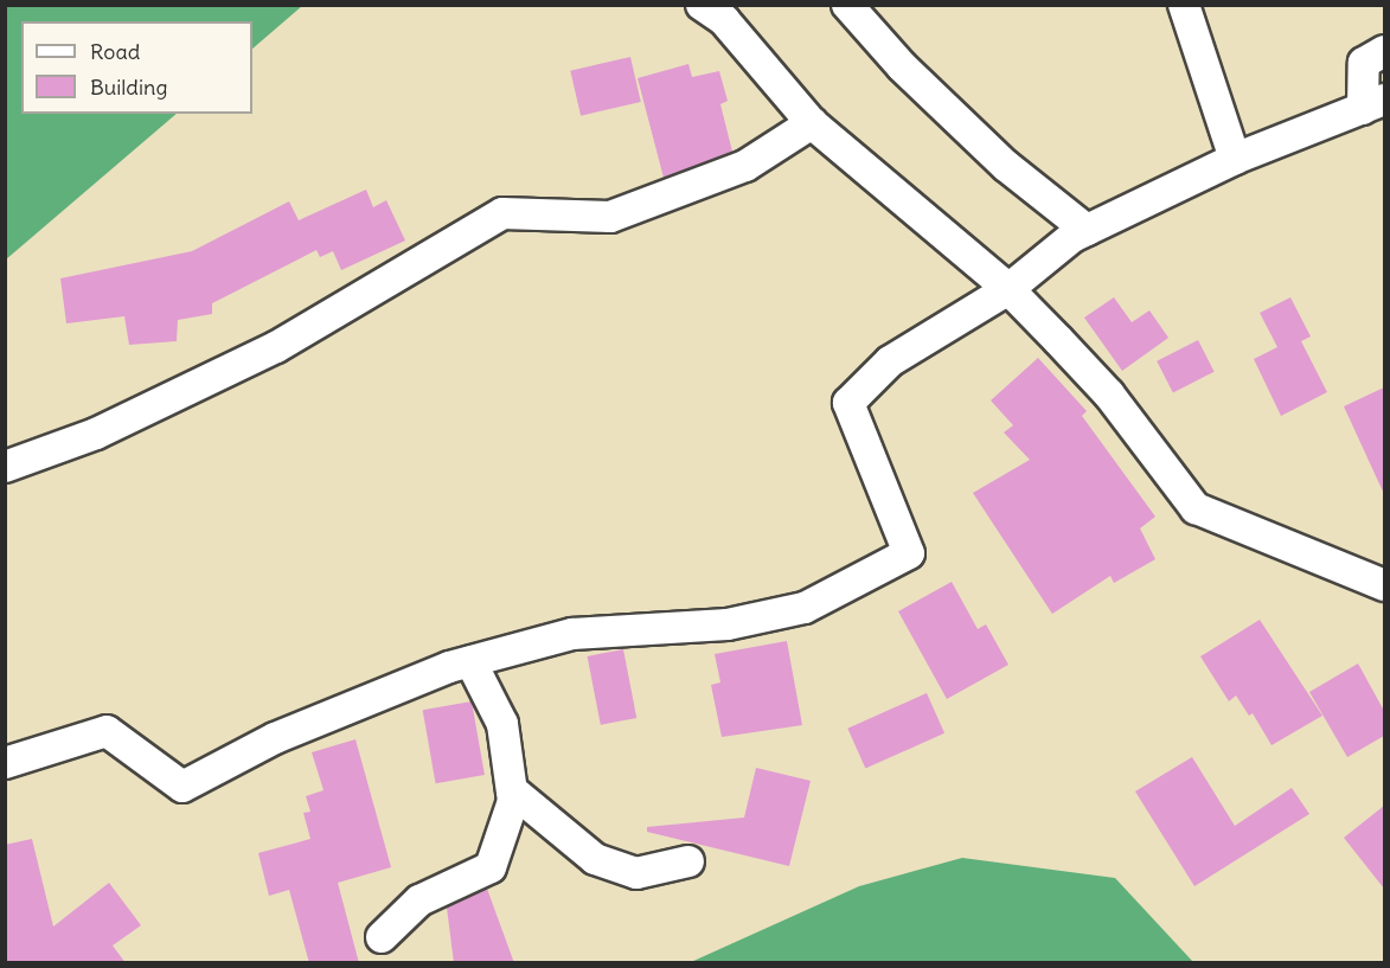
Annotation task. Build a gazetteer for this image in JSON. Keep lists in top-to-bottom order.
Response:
{
  "legend": ["Road", "Building"]
}
